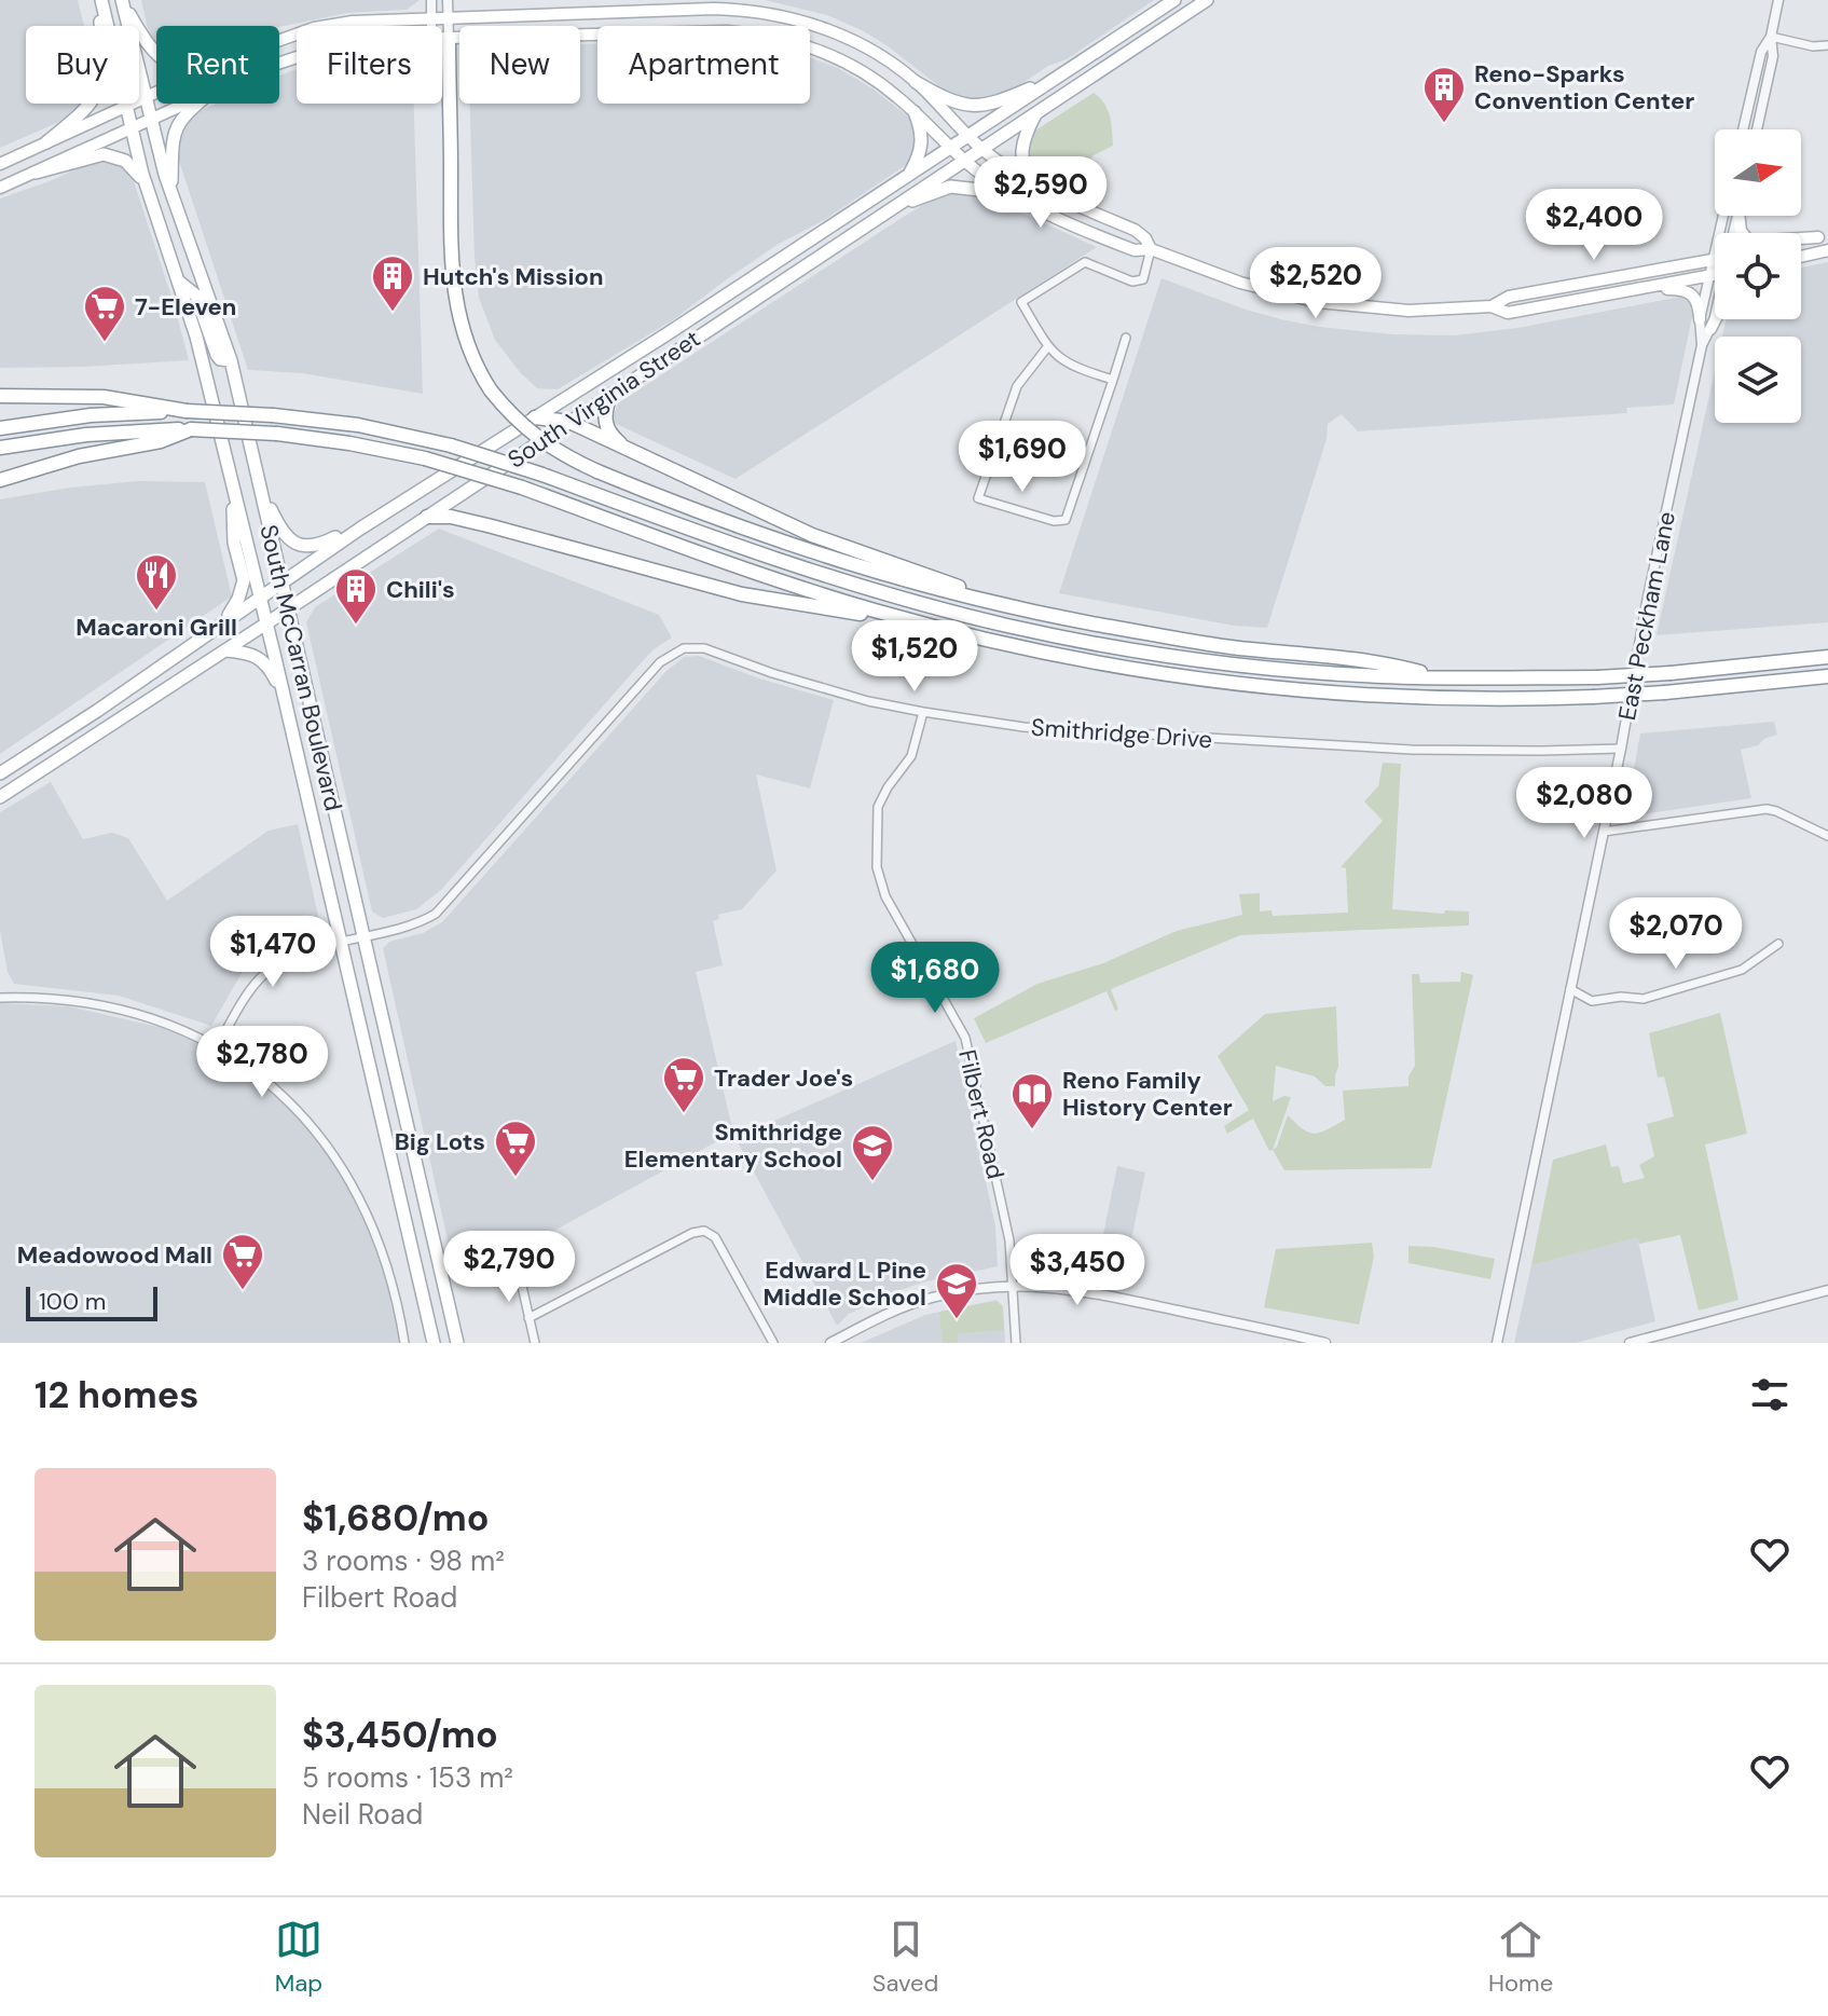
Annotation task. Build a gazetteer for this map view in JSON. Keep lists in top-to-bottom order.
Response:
{
  "streets": {
    "main road": ["South Virginia Street", "South McCarran Boulevard"],
    "street": ["East Peckham Lane", "Smithridge Drive", "Filbert Road"]
  },
  "crossings": [
    ["South Virginia Street", "South McCarran Boulevard"],
    ["East Peckham Lane", "Smithridge Drive"],
    ["South McCarran Boulevard", "Smithridge Drive"],
    ["Smithridge Drive", "Filbert Road"]
  ],
  "places": {
    "building": ["Reno-Sparks Convention Center", "Hutch's Mission", "Chili's"],
    "supermarket": [
      "7-Eleven",
      "Trader Joe's",
      "Big Lots",
      "Meadowood Mall"
    ],
    "restaurant": ["Macaroni Grill"],
    "library": ["Reno Family History Center"],
    "school or university": ["Smithridge Elementary School", "Edward L Pine Middle School"]
  },
  "scale_bar": "100 m",
  "north": "right",
  "page": {
    "chip": [
      "Buy",
      "Rent",
      "Filters",
      "New",
      "Apartment"
    ],
    "price": [
      "$2,590",
      "$2,400",
      "$2,520",
      "$1,690",
      "$1,520",
      "$2,080",
      "$2,070",
      "$1,470",
      "$1,680",
      "$2,780",
      "$2,790",
      "$3,450"
    ],
    "scale": "100 m",
    "heading": "12 homes",
    "list": [
      {
        "name": "$1,680/mo",
        "note": "3 rooms · 98 m² · Filbert Road"
      },
      {
        "name": "$3,450/mo",
        "note": "5 rooms · 153 m² · Neil Road"
      }
    ],
    "tabs": ["Map", "Saved", "Home"]
  }
}
